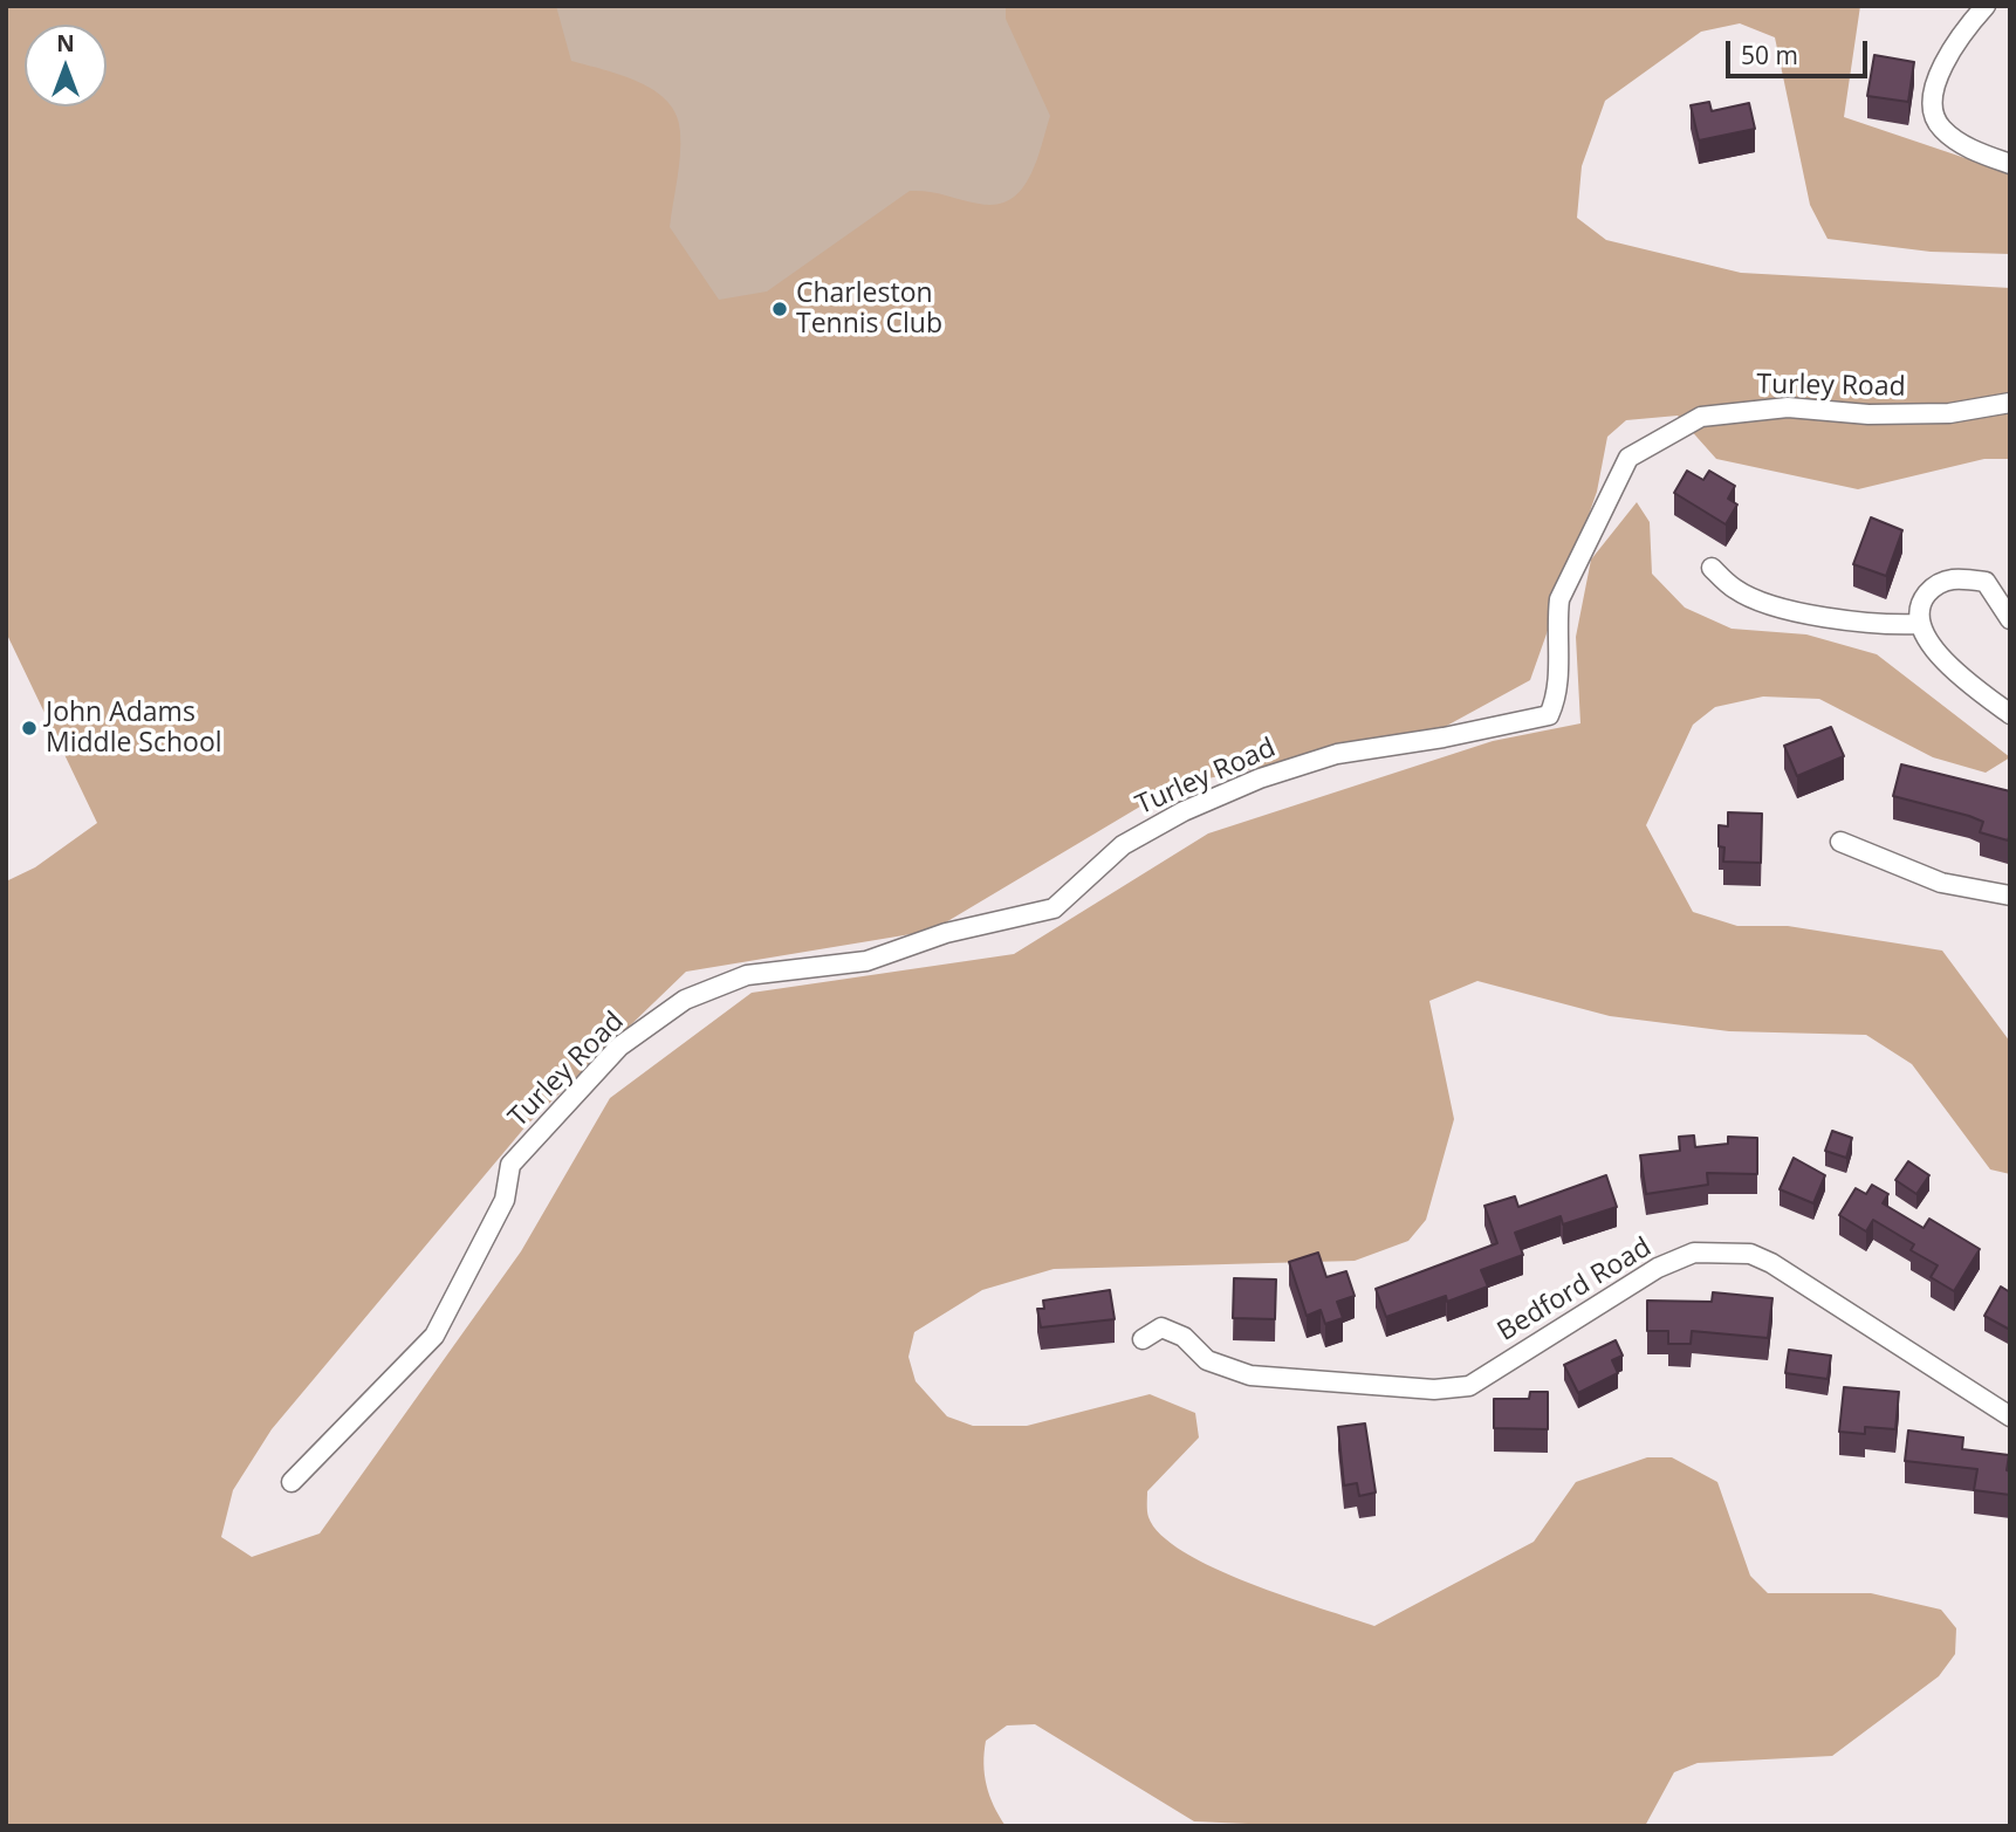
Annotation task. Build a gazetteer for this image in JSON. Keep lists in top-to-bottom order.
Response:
{
  "streets": {
    "street": ["Turley Road", "Bedford Road"]
  },
  "places": ["Charleston Tennis Club", "John Adams Middle School"],
  "scale_bar": "50 m",
  "north": "top"
}
